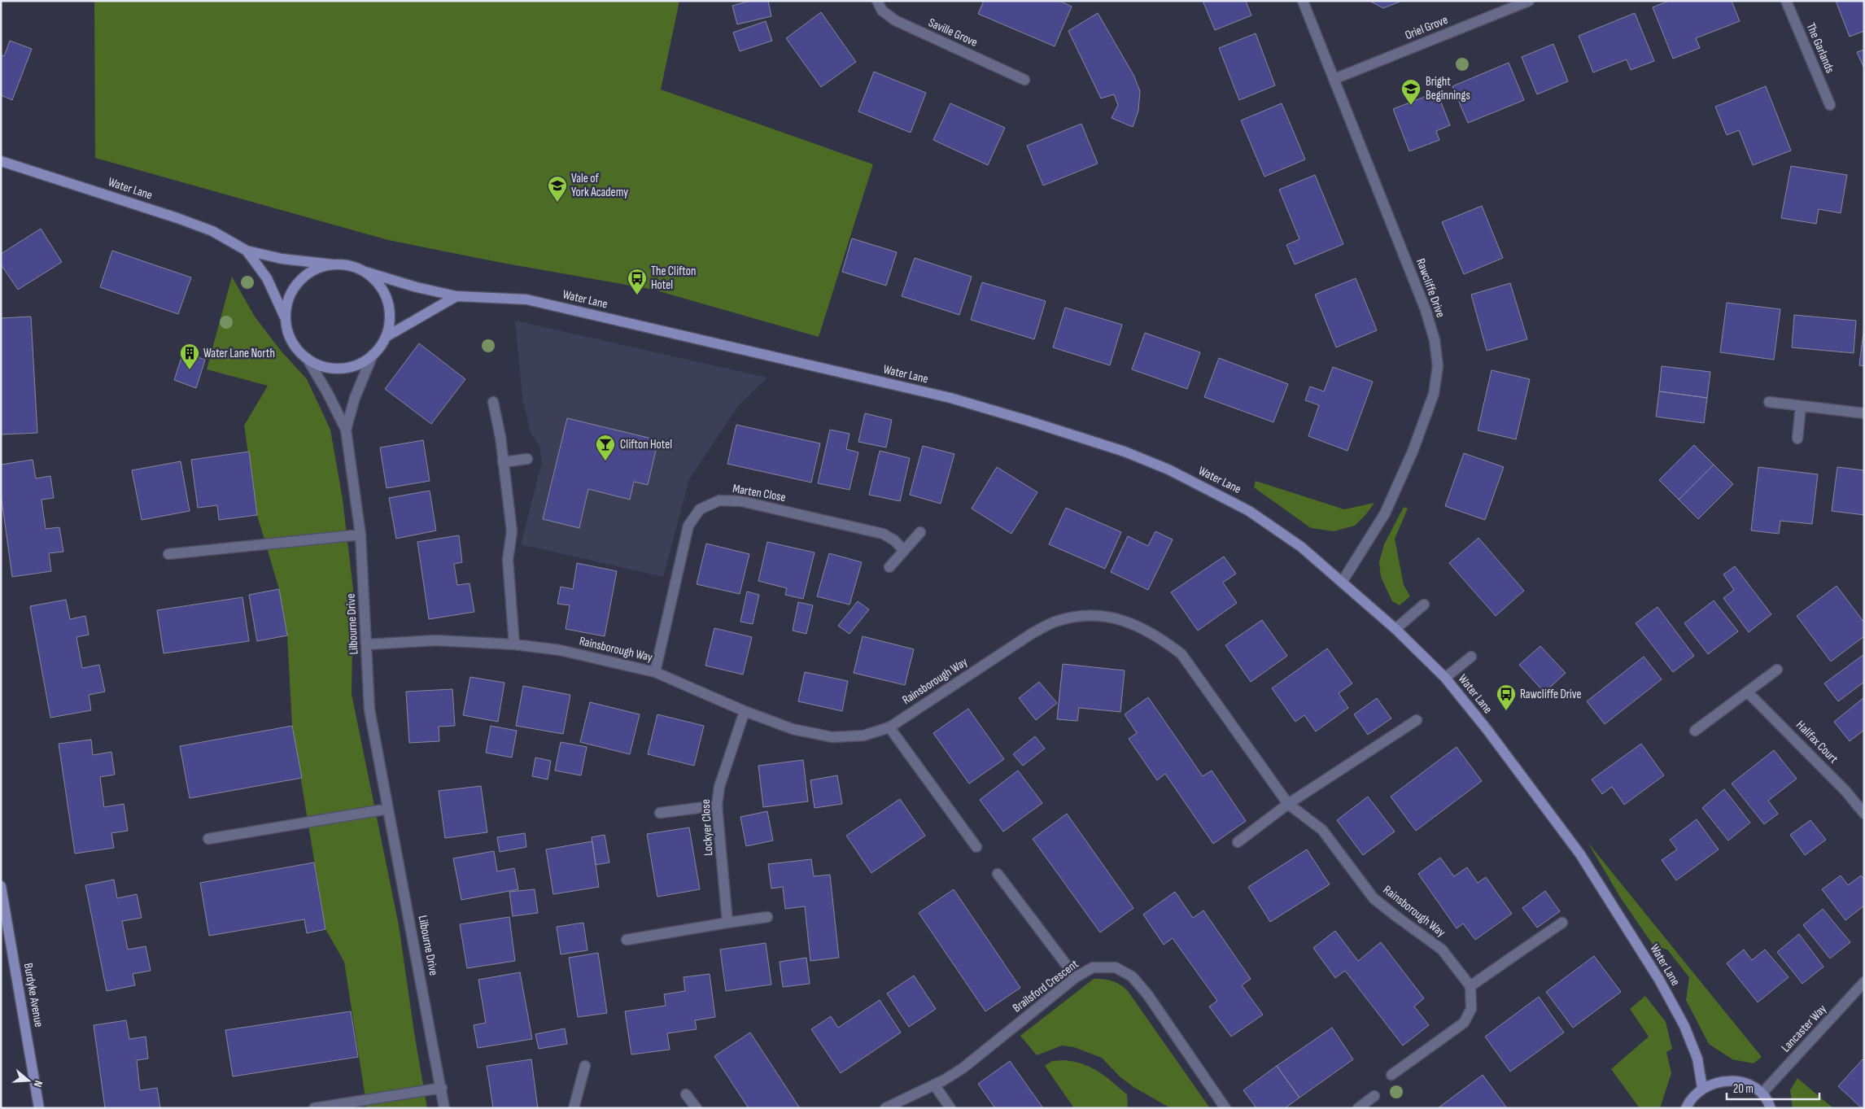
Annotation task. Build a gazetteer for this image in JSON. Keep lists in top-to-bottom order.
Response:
{
  "streets": {
    "street": [
      "Oriel Grove",
      "Saville Grove",
      "The Garlands",
      "Water Lane",
      "Rawcliffe Drive",
      "Marten Close",
      "Lilbourne Drive",
      "Rainsborough Way",
      "Halifax Court",
      "Lockyer Close",
      "Brailsford Crescent",
      "Burdyke Avenue",
      "Lancaster Way"
    ]
  },
  "crossings": [
    ["Oriel Grove", "Rawcliffe Drive"],
    ["Water Lane", "Rawcliffe Drive"],
    ["Water Lane", "Lilbourne Drive"],
    ["Marten Close", "Rainsborough Way"],
    ["Lilbourne Drive", "Rainsborough Way"],
    ["Rainsborough Way", "Lockyer Close"]
  ],
  "places": {
    "school or university": ["Bright Beginnings", "Vale of York Academy"],
    "bus stop": ["The Clifton Hotel", "Rawcliffe Drive"],
    "building": ["Water Lane North"],
    "bar": ["Clifton Hotel"]
  },
  "scale_bar": "20 m",
  "north": "right"
}
